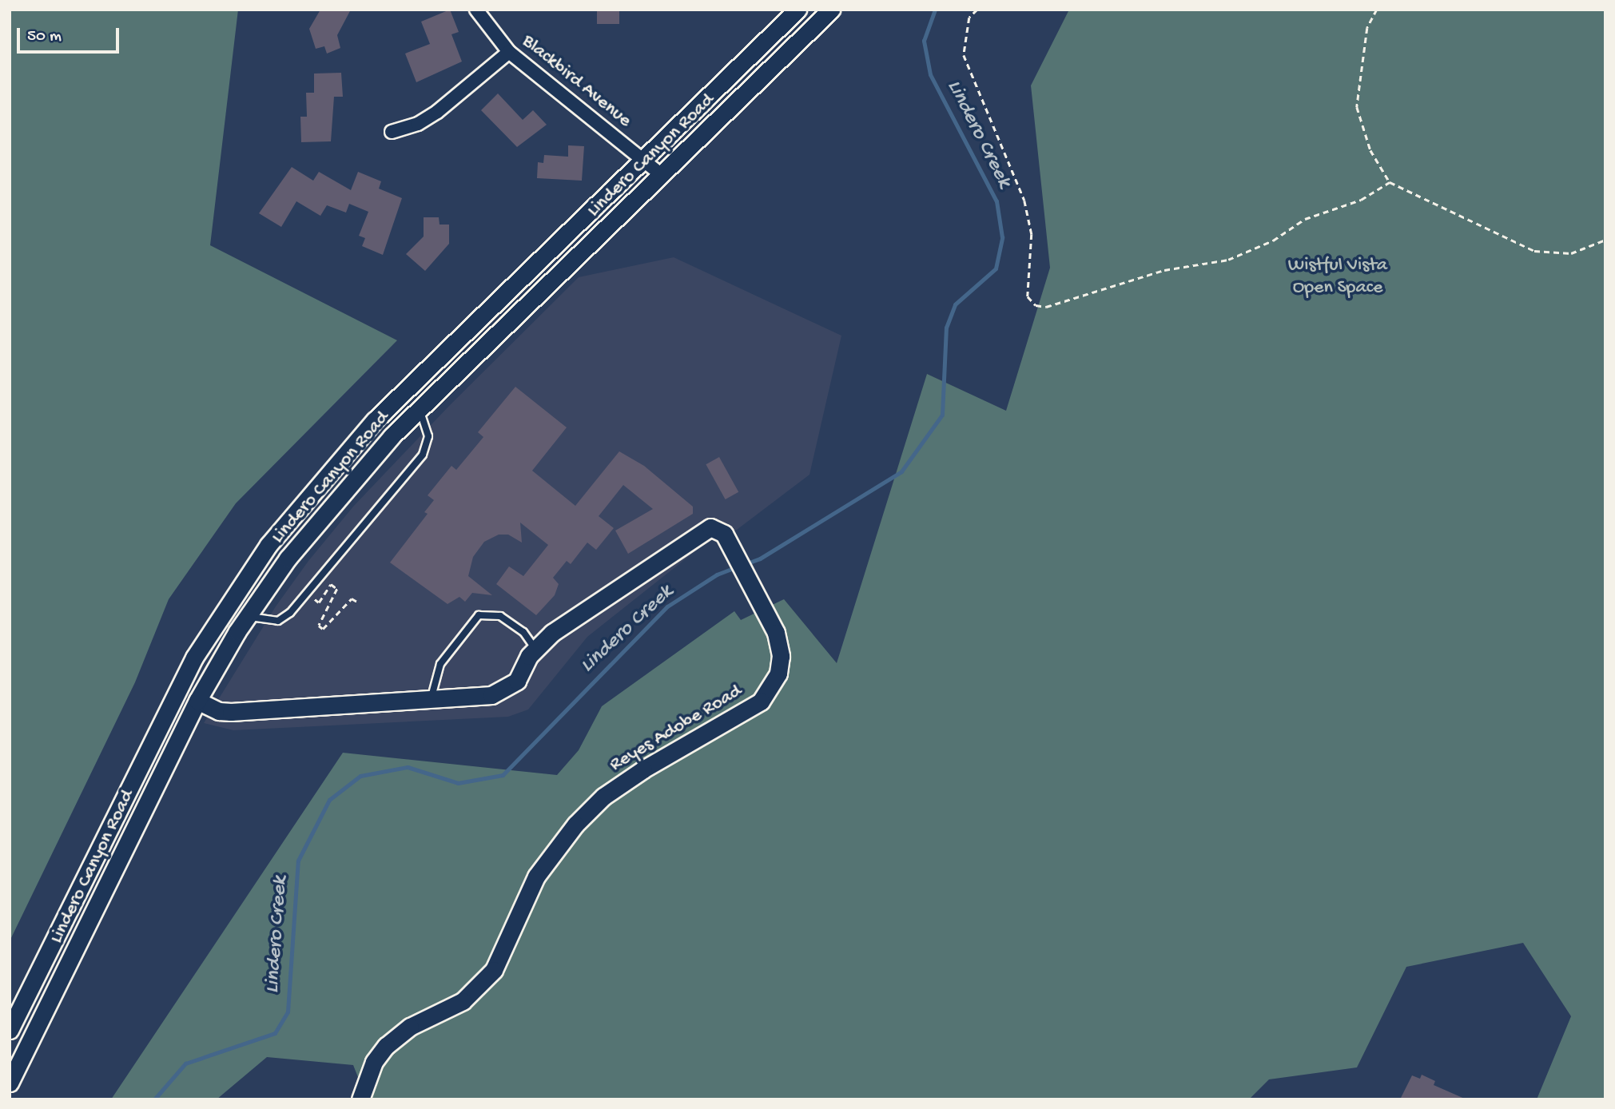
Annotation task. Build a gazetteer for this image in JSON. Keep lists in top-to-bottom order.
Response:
{
  "streets": {
    "main road": ["Lindero Canyon Road", "Reyes Adobe Road"],
    "street": ["Blackbird Avenue"]
  },
  "crossings": [
    ["Blackbird Avenue", "Lindero Canyon Road"],
    ["Lindero Canyon Road", "Reyes Adobe Road"]
  ],
  "water": ["Lindero Creek"],
  "parks": ["Wistful Vista Open Space"],
  "scale_bar": "50 m"
}
